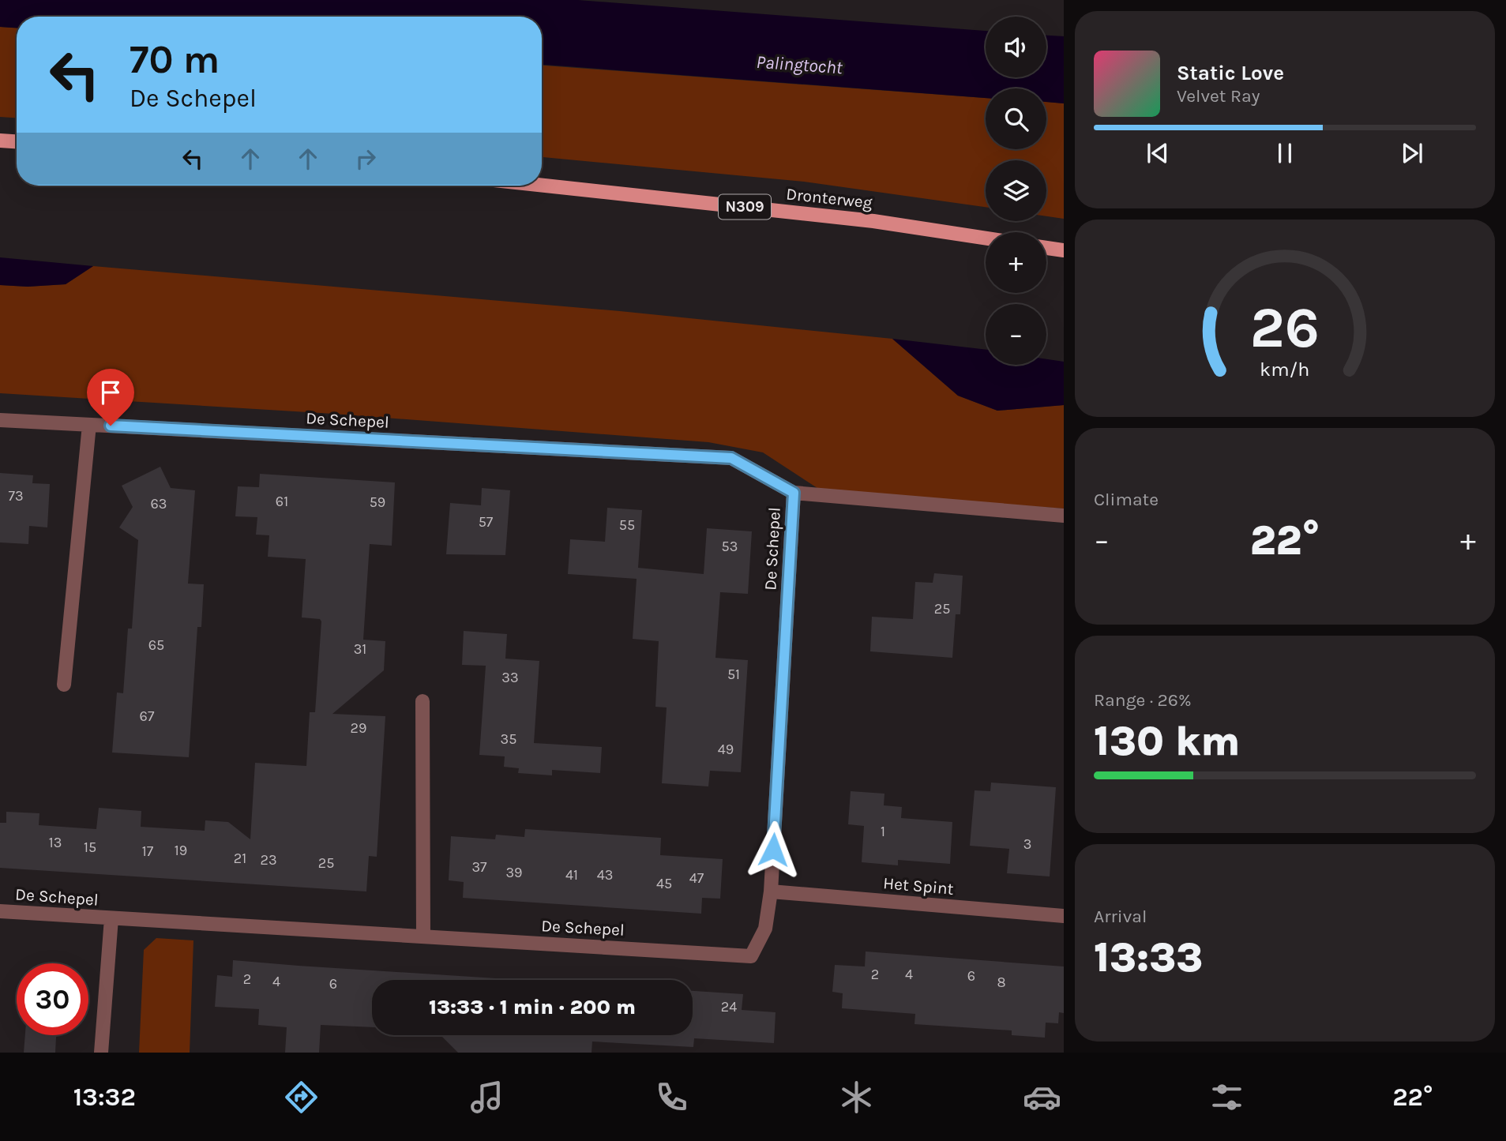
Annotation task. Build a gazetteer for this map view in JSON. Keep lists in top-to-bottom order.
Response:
{
  "streets": {
    "main road": ["Dronterweg", "N309"],
    "street": ["De Schepel", "Het Spint"]
  },
  "crossings": [
    ["De Schepel", "Het Spint"]
  ],
  "water": ["Palingtocht"],
  "house_numbers": [
    "73",
    "61",
    "59",
    "63",
    "57",
    "55",
    "53",
    "25",
    "65",
    "31",
    "51",
    "33",
    "67",
    "29",
    "35",
    "49",
    "1",
    "13",
    "3",
    "15",
    "19",
    "17",
    "21",
    "23",
    "25",
    "37",
    "39",
    "41",
    "43",
    "47",
    "45",
    "2",
    "4",
    "6",
    "2",
    "4",
    "8",
    "6",
    "24"
  ],
  "page": {
    "map_buttons": ["+", "−"],
    "turn": ["70 m", "De Schepel"],
    "song": ["Static Love", "Velvet Ray"],
    "tile": [
      "Climate",
      ["Range · 26%", "130 km"],
      ["Arrival", "13:33"]
    ],
    "heat": ["−", "22°", "+"],
    "limit": "30",
    "trip": "13:33 · 1 min · 200 m",
    "tabs": ["13:32", "22°"],
    "gauge": ["26", "km/h"]
  }
}
